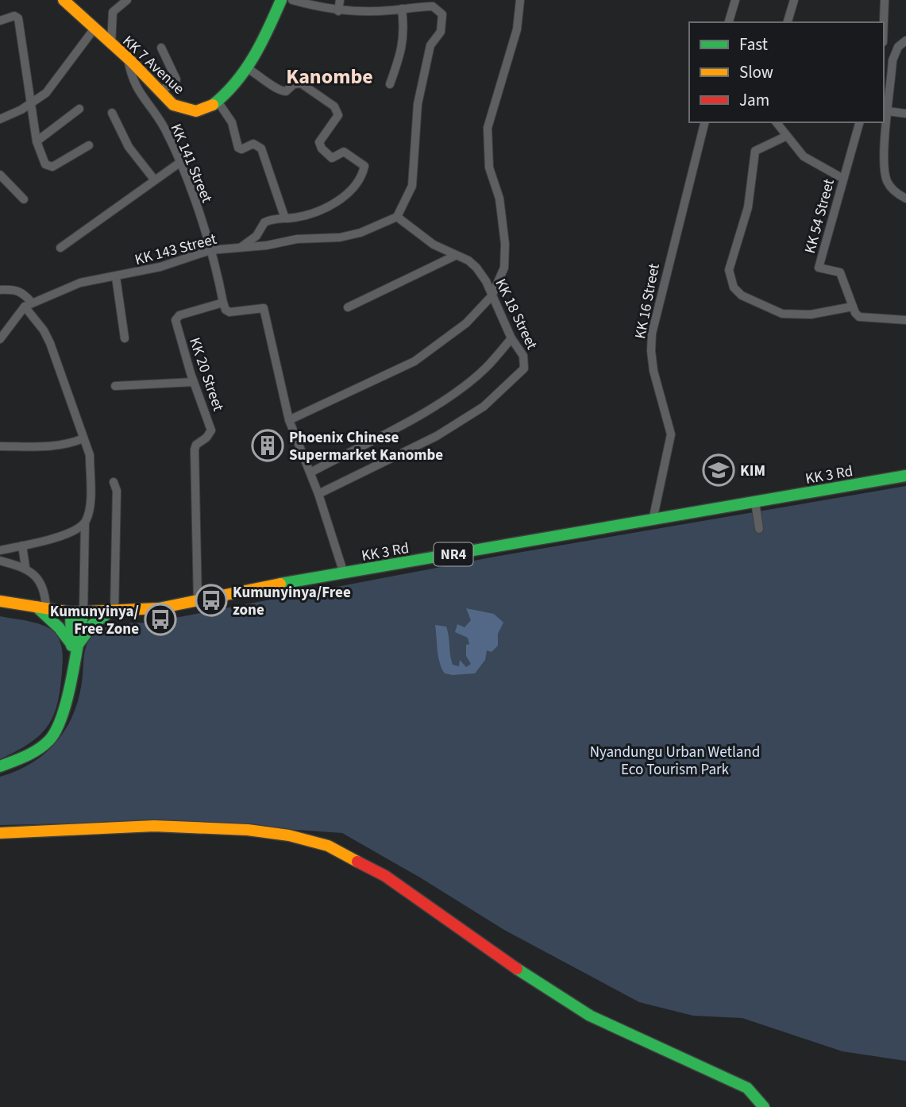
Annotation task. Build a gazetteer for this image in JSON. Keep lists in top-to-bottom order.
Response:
{
  "streets": {
    "main road": ["KK 7 Avenue", "KK 3 Rd", "NR4"],
    "street": [
      "KK 141 Street",
      "KK 54 Street",
      "KK 143 Street",
      "KK 16 Street",
      "KK 18 Street",
      "KK 20 Street"
    ]
  },
  "crossings": [
    ["KK 7 Avenue", "KK 141 Street"],
    ["KK 141 Street", "KK 143 Street"],
    ["KK 143 Street", "KK 18 Street"],
    ["KK 16 Street", "KK 3 Rd"],
    ["KK 20 Street", "KK 3 Rd"]
  ],
  "districts": ["Kanombe"],
  "parks": ["Nyandungu Urban Wetland Eco Tourism Park"],
  "places": {
    "building": ["Phoenix Chinese Supermarket Kanombe"],
    "school or university": ["KIM"],
    "bus stop": ["Kumunyinya/Free zone", "Kumunyinya/ Free Zone"]
  },
  "legend": ["Fast", "Slow", "Jam"]
}
